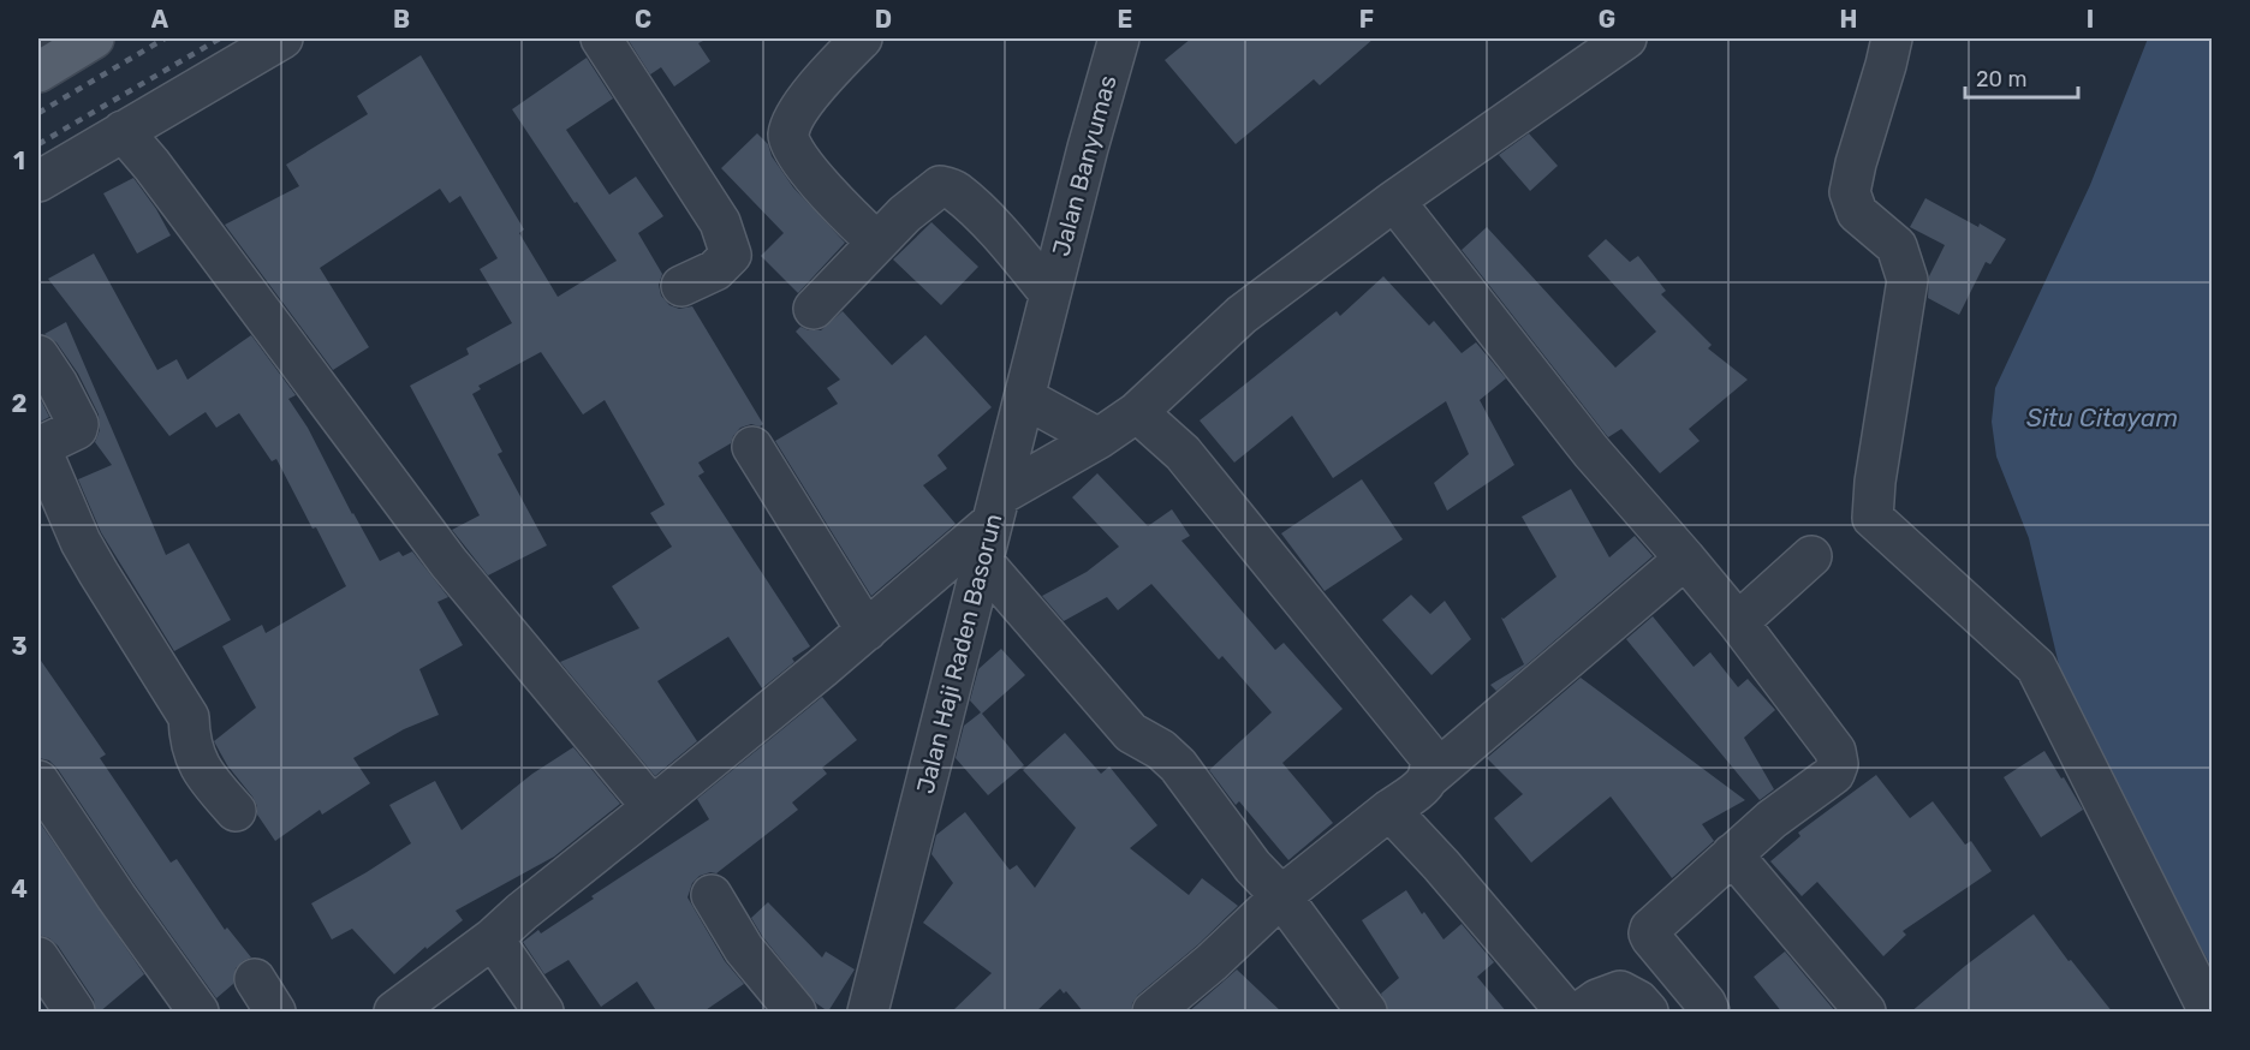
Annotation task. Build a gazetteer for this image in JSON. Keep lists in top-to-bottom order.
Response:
{
  "streets": {
    "street": ["Jalan Banyumas", "Jalan Haji Raden Basorun"]
  },
  "crossings": [
    ["Jalan Banyumas", "Jalan Haji Raden Basorun"]
  ],
  "water": ["Situ Citayam"],
  "scale_bar": "20 m",
  "grid": {
    "columns": [
      "A",
      "B",
      "C",
      "D",
      "E",
      "F",
      "G",
      "H",
      "I"
    ],
    "rows": [
      "1",
      "2",
      "3",
      "4"
    ]
  }
}
